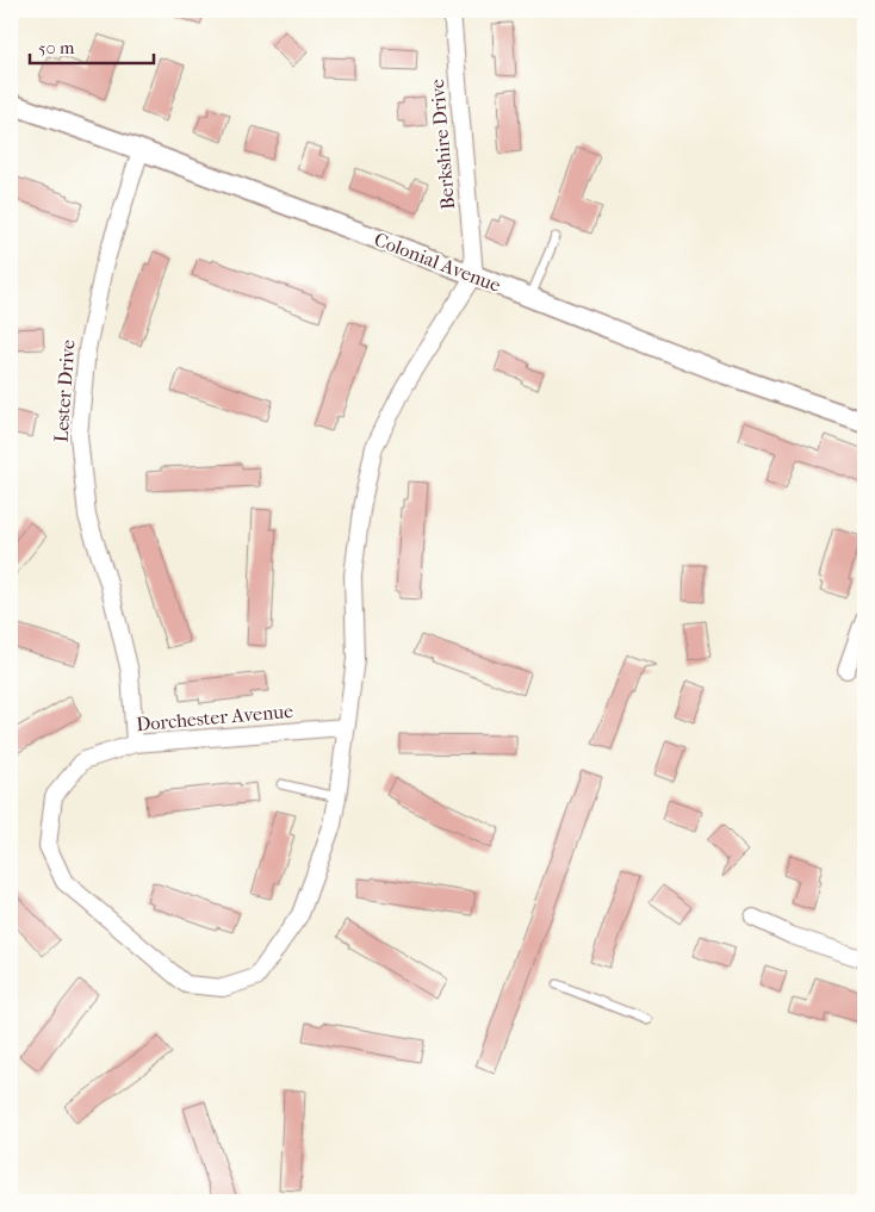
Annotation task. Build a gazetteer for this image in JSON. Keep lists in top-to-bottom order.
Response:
{
  "streets": {
    "street": [
      "Berkshire Drive",
      "Colonial Avenue",
      "Lester Drive",
      "Dorchester Avenue"
    ]
  },
  "crossings": [
    ["Berkshire Drive", "Colonial Avenue"],
    ["Berkshire Drive", "Dorchester Avenue"],
    ["Colonial Avenue", "Lester Drive"],
    ["Colonial Avenue", "Dorchester Avenue"],
    ["Lester Drive", "Dorchester Avenue"]
  ],
  "scale_bar": "50 m"
}
